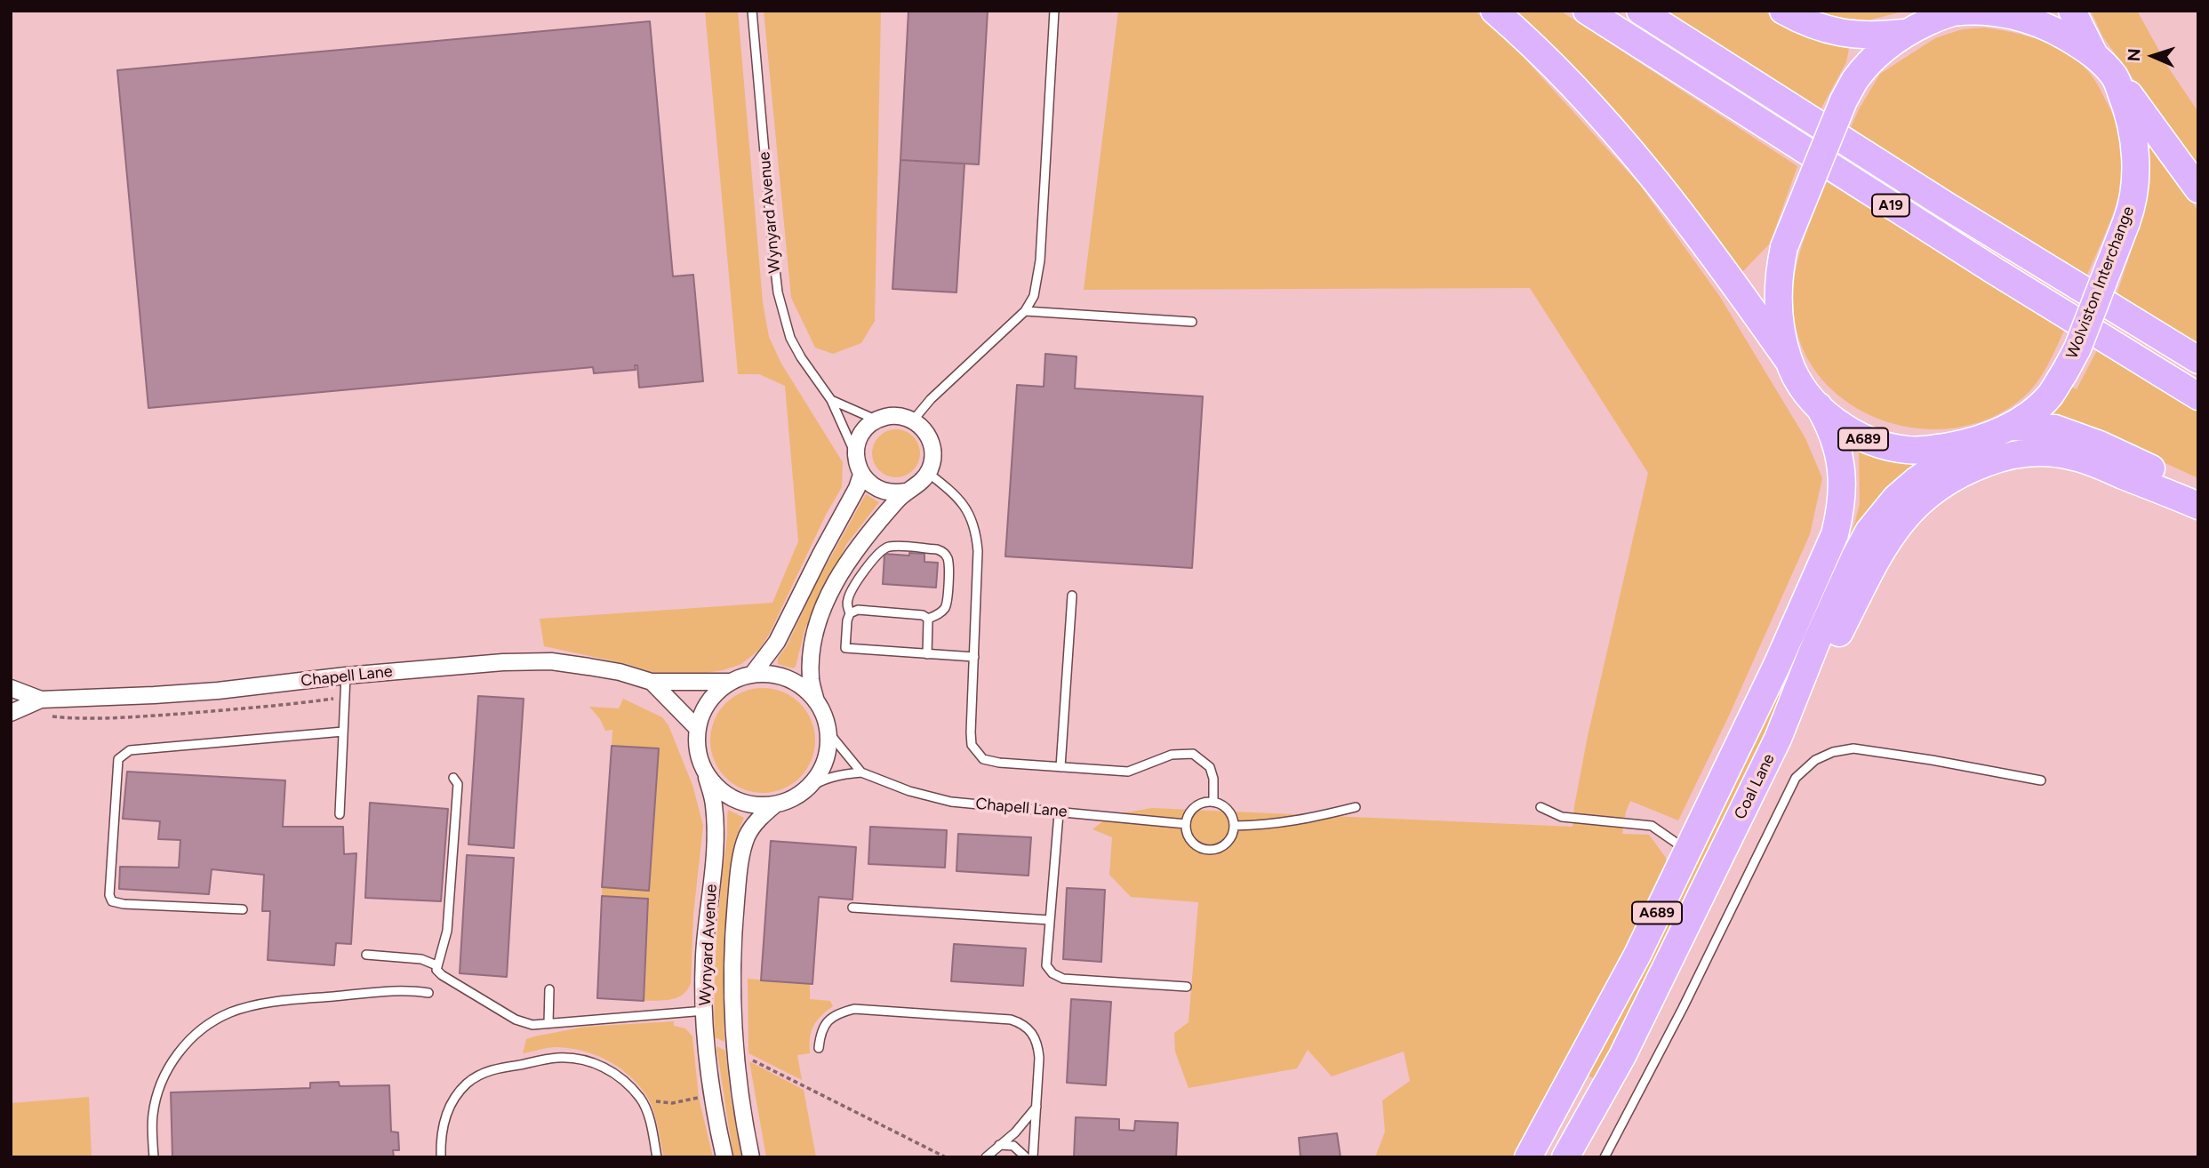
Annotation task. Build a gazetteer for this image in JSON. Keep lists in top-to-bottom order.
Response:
{
  "streets": {
    "highway": [
      "A19",
      "Wolviston Interchange",
      "A689",
      "Coal Lane"
    ],
    "street": ["Wynyard Avenue", "Chapell Lane"]
  },
  "crossings": [
    ["Wynyard Avenue", "Chapell Lane"],
    ["Wolviston Interchange", "A689"],
    ["Wolviston Interchange", "Coal Lane"],
    ["A689", "Coal Lane"]
  ],
  "north": "left"
}
